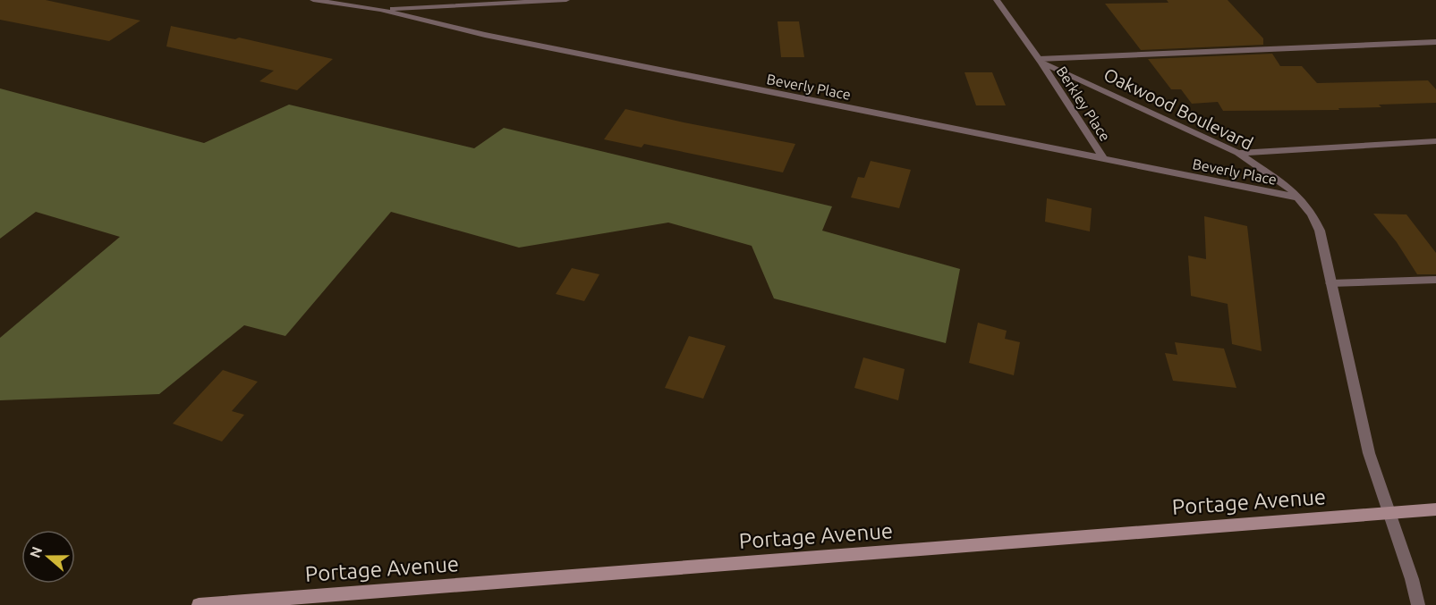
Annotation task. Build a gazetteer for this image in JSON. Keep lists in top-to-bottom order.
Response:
{
  "streets": {
    "main road": ["Portage Avenue"],
    "street": ["Beverly Place", "Berkley Place", "Oakwood Boulevard"]
  },
  "crossings": [
    ["Beverly Place", "Berkley Place"],
    ["Beverly Place", "Oakwood Boulevard"],
    ["Berkley Place", "Oakwood Boulevard"],
    ["Oakwood Boulevard", "Portage Avenue"]
  ],
  "north": "left"
}
